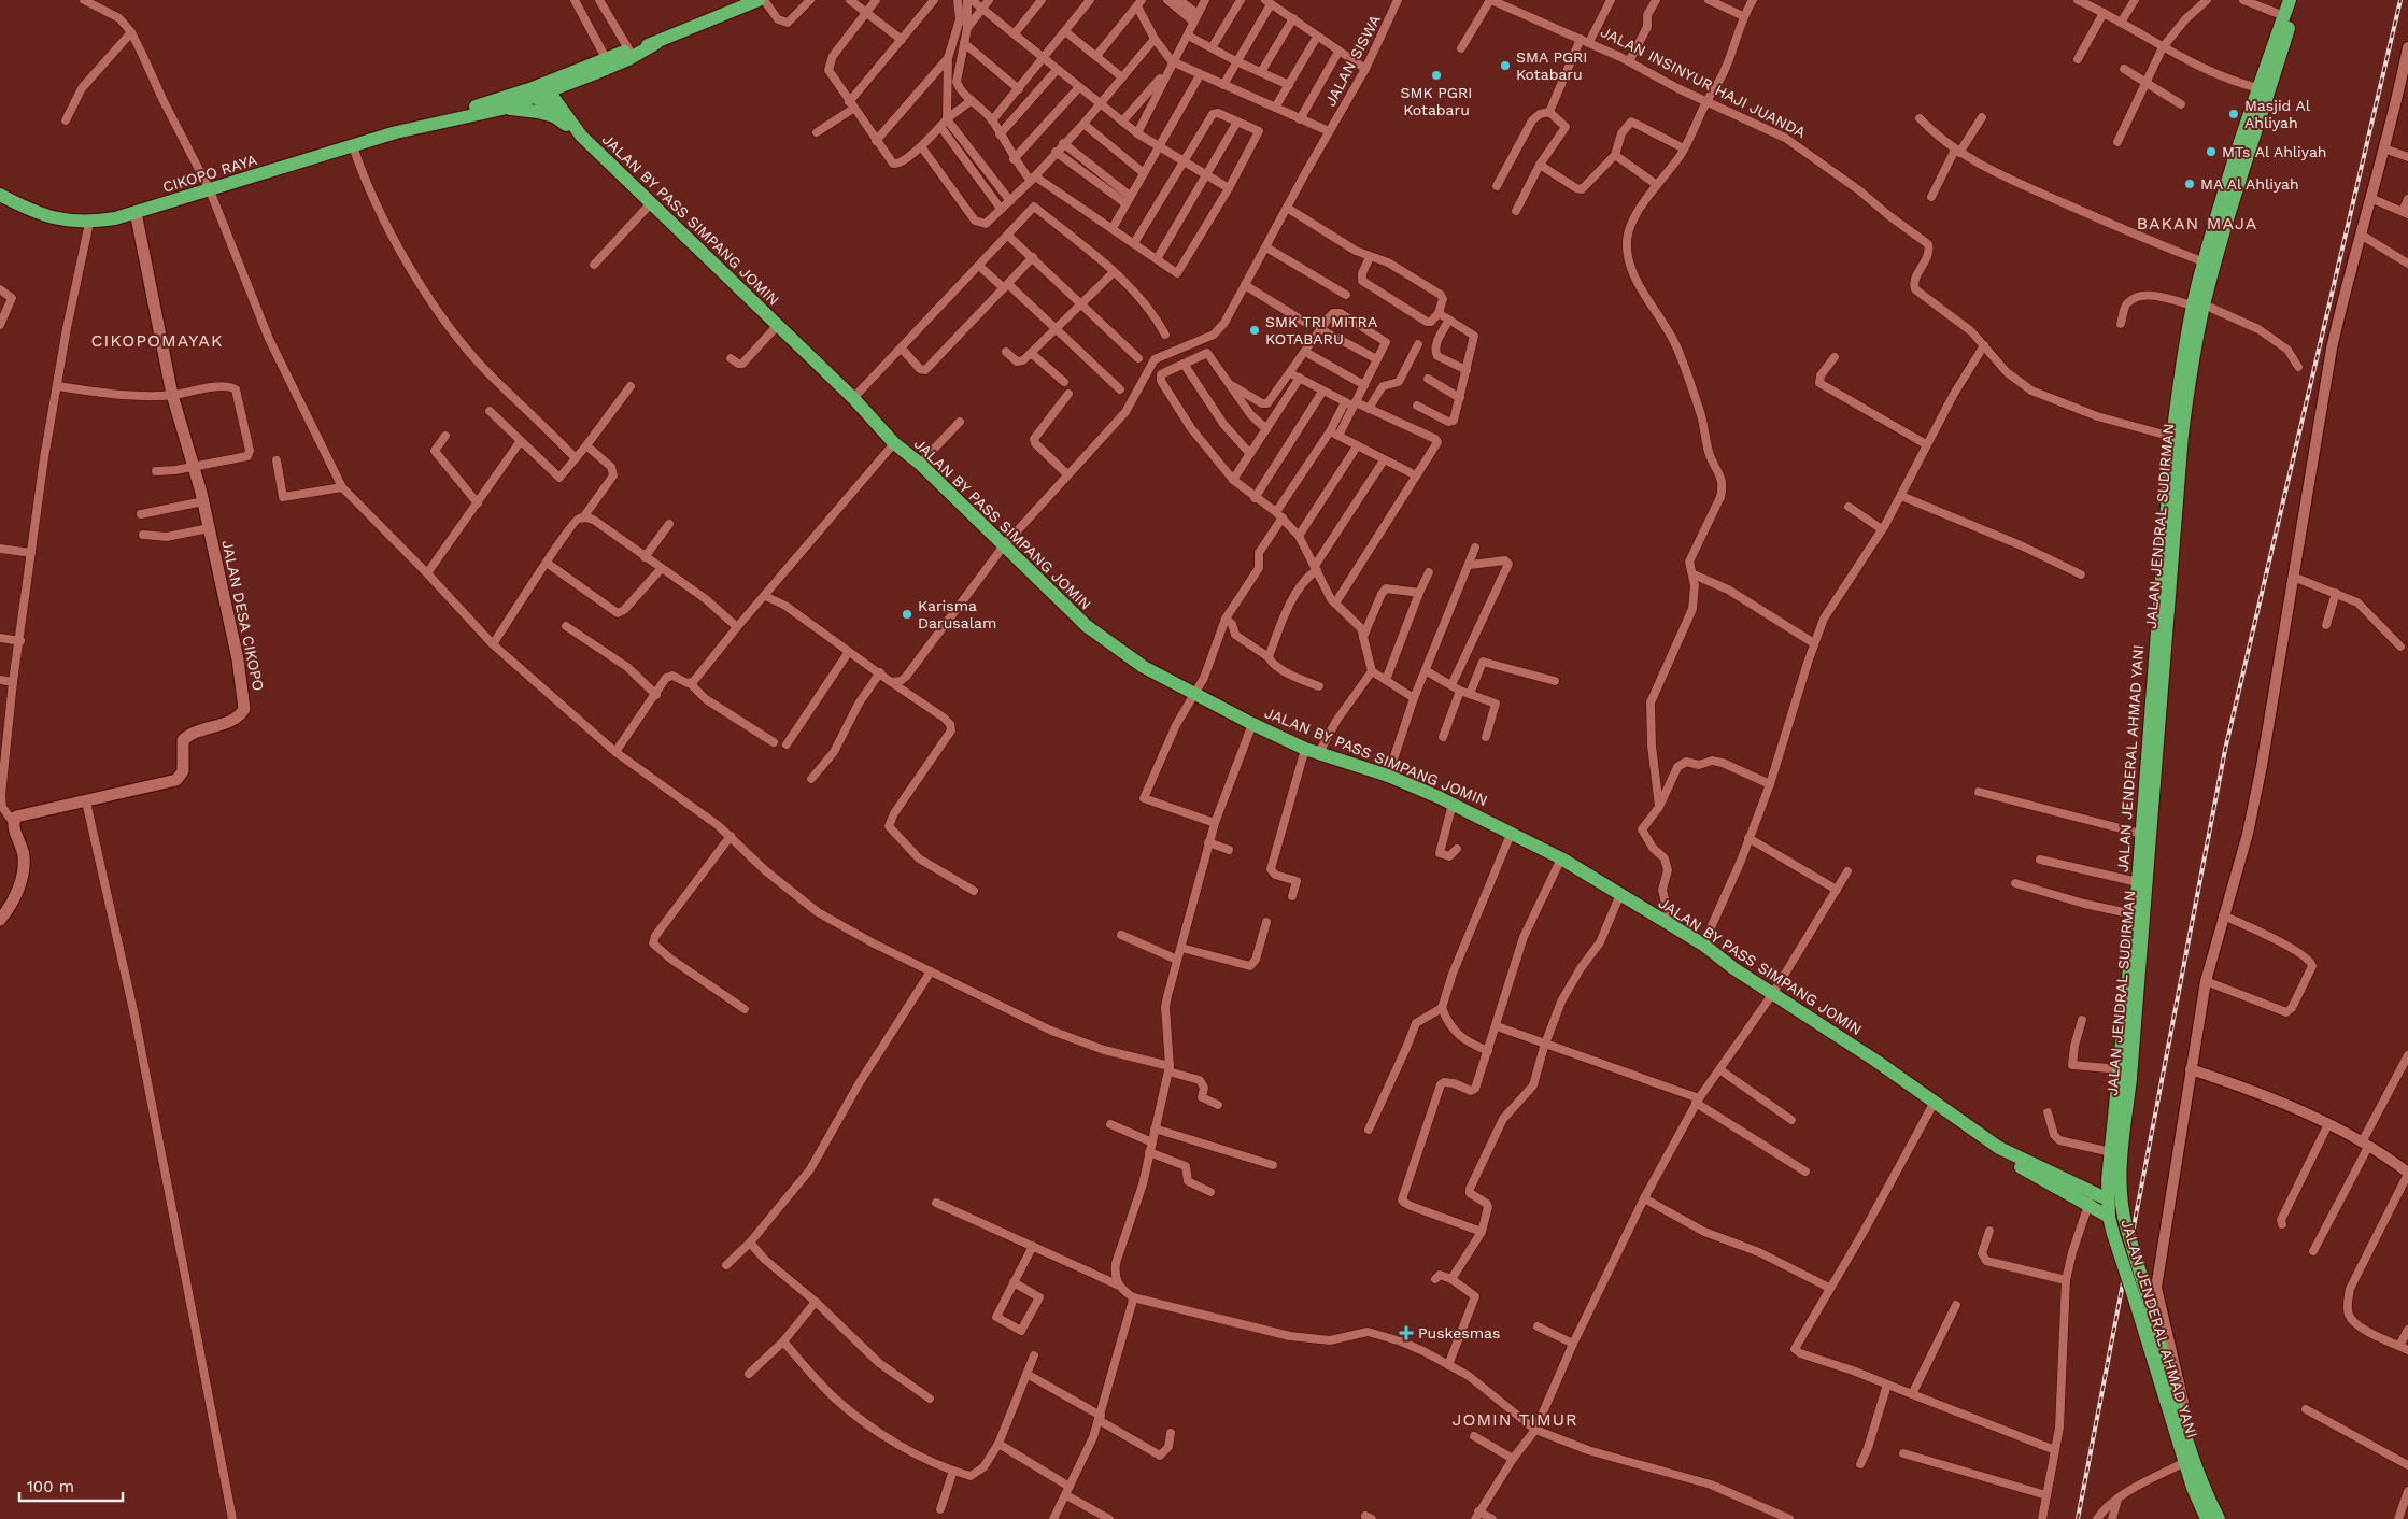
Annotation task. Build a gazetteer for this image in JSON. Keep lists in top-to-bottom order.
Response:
{
  "streets": {
    "highway": [
      "CIKOPO RAYA",
      "JALAN BY PASS SIMPANG JOMIN",
      "JALAN JENDRAL SUDIRMAN",
      "JALAN JENDERAL AHMAD YANI"
    ],
    "main road": ["JALAN DESA CIKOPO"],
    "street": ["JALAN SISWA", "JALAN INSINYUR HAJI JUANDA"]
  },
  "crossings": [
    ["JALAN SISWA", "JALAN BY PASS SIMPANG JOMIN"],
    ["CIKOPO RAYA", "JALAN BY PASS SIMPANG JOMIN"],
    ["CIKOPO RAYA", "JALAN DESA CIKOPO"],
    ["JALAN BY PASS SIMPANG JOMIN", "JALAN JENDERAL AHMAD YANI"],
    ["JALAN JENDRAL SUDIRMAN", "JALAN JENDERAL AHMAD YANI"]
  ],
  "districts": ["BAKAN MAJA", "CIKOPOMAYAK", "JOMIN TIMUR"],
  "places": {
    "other": [
      "SMA PGRI Kotabaru",
      "SMK PGRI Kotabaru",
      "Masjid Al Ahliyah",
      "MTs Al Ahliyah",
      "MA Al Ahliyah",
      "SMK TRI MITRA KOTABARU",
      "Karisma Darusalam"
    ],
    "health": ["Puskesmas"]
  },
  "scale_bar": "100 m"
}
